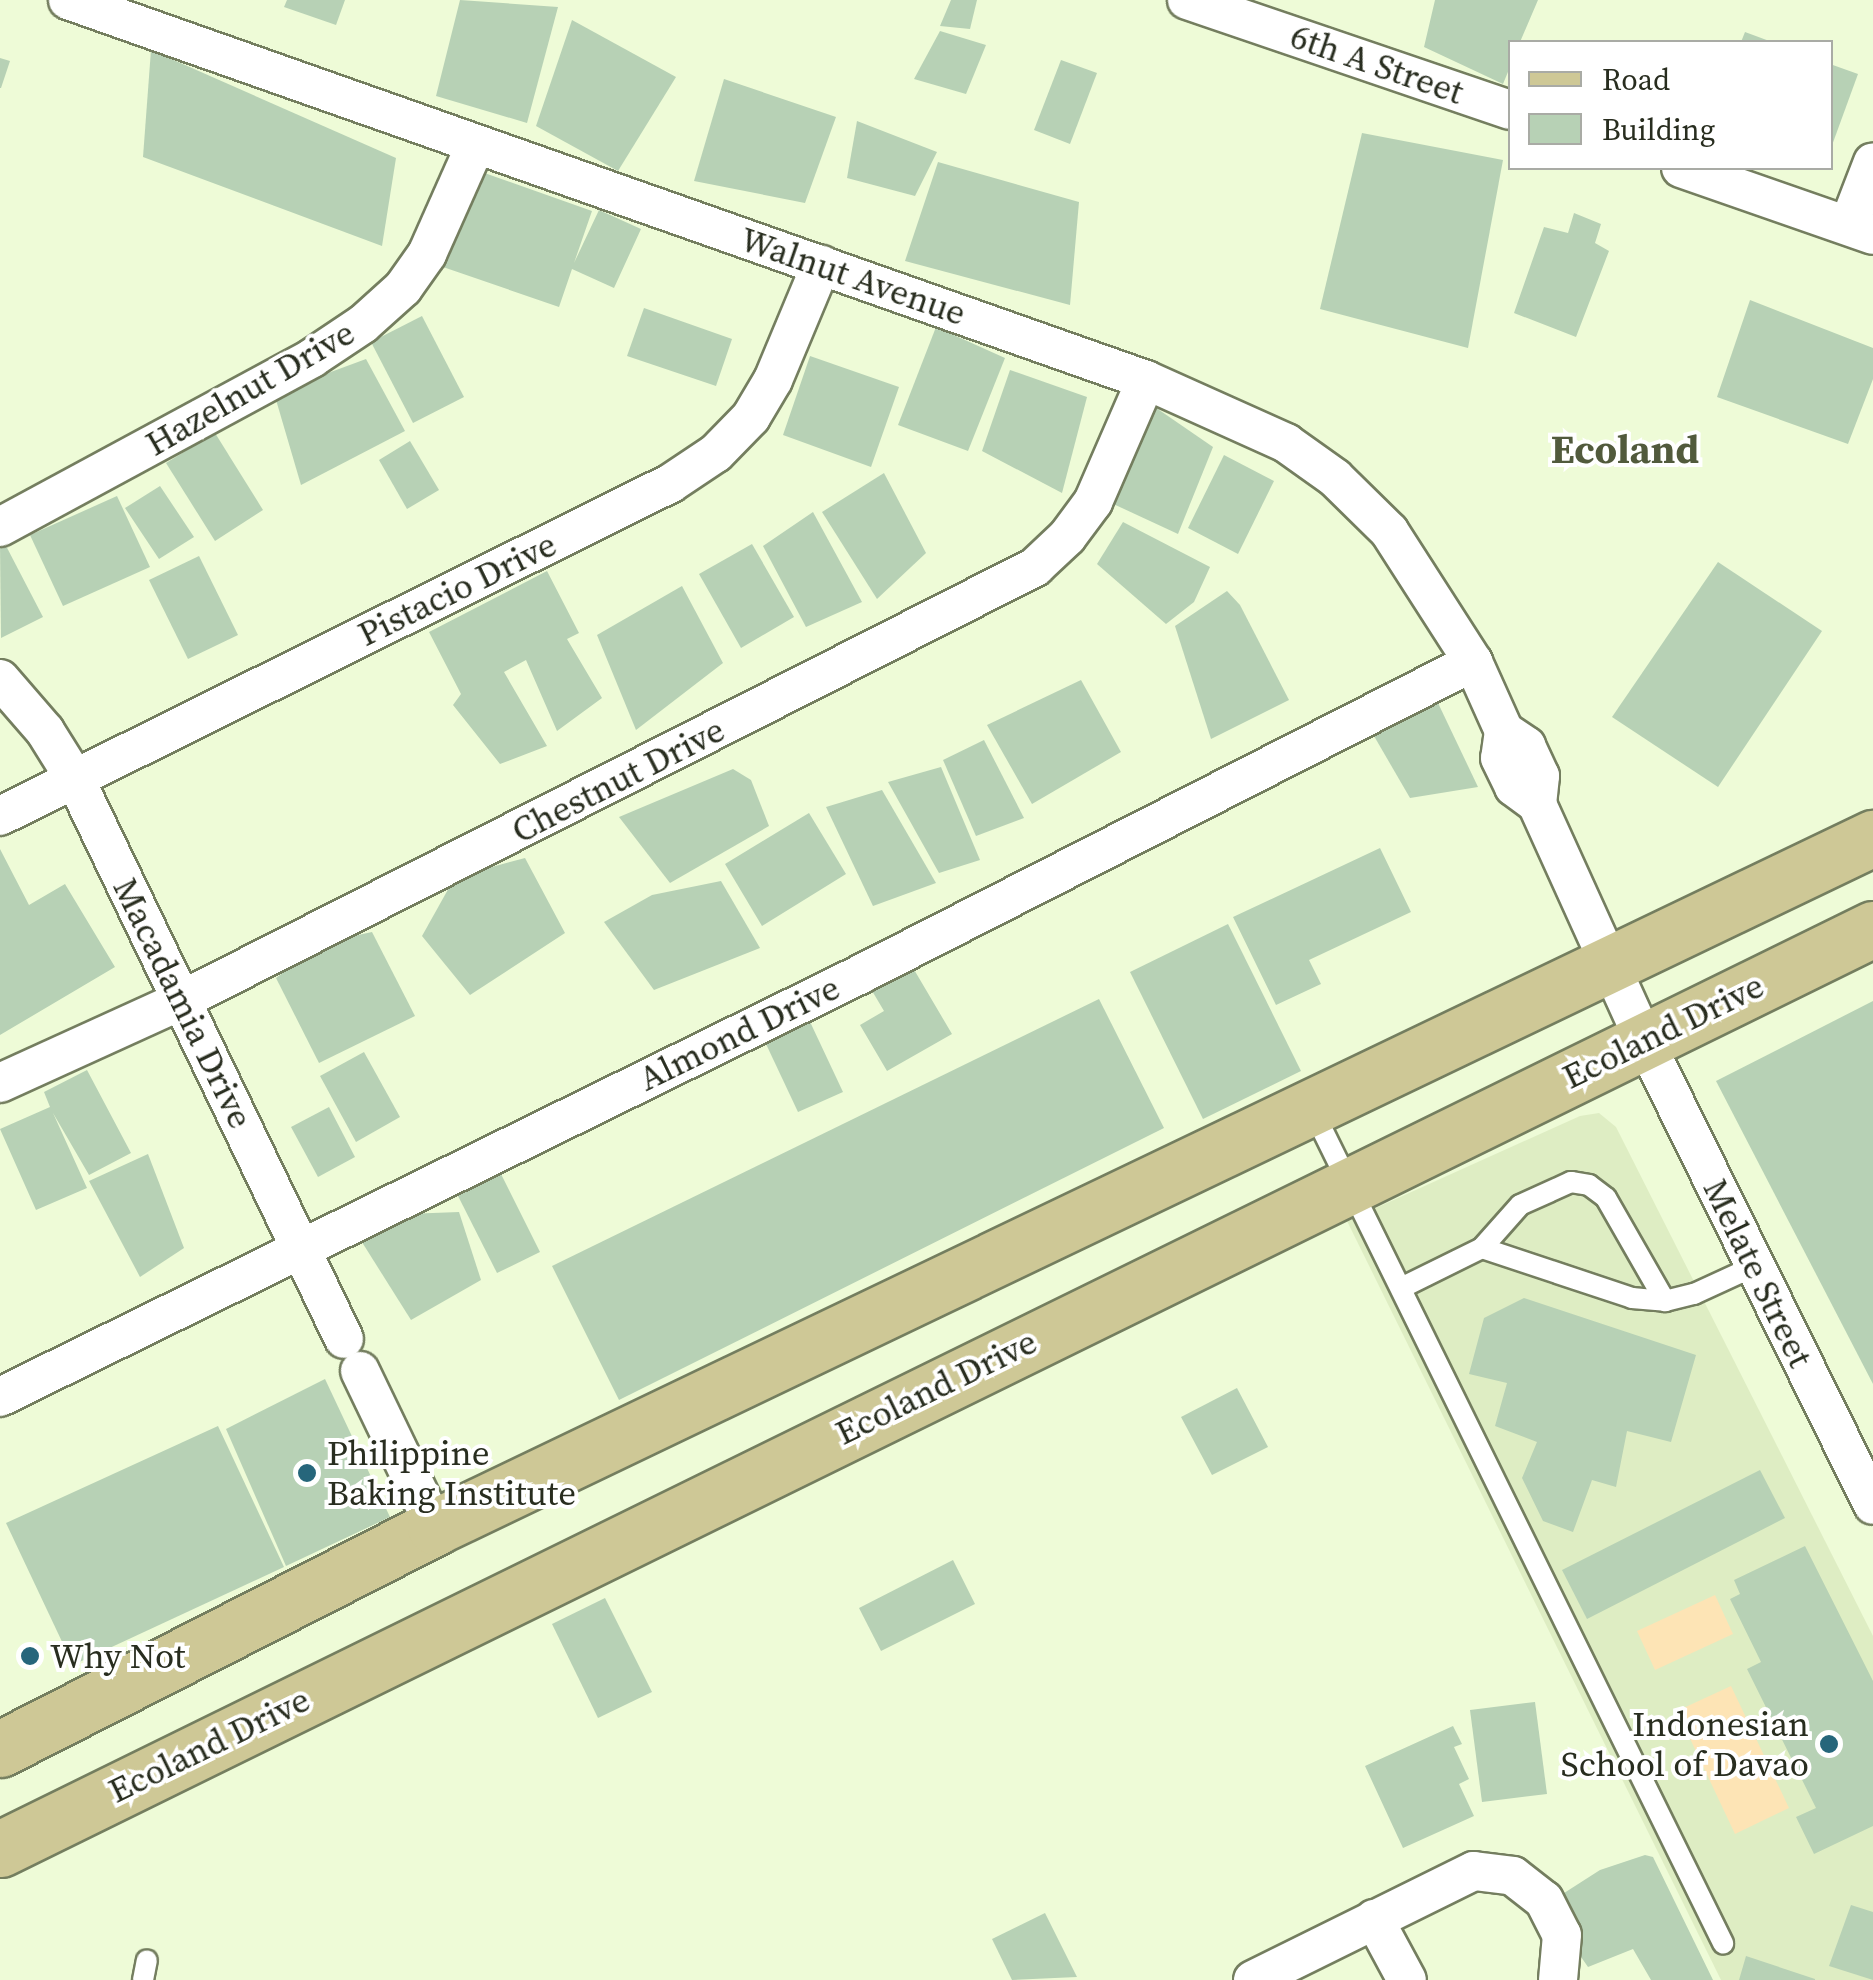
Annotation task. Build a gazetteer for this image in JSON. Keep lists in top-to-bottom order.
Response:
{
  "streets": {
    "main road": ["Ecoland Drive"],
    "street": [
      "6th A Street",
      "Walnut Avenue",
      "Hazelnut Drive",
      "Pistacio Drive",
      "Chestnut Drive",
      "Macadamia Drive",
      "Almond Drive",
      "Melate Street"
    ]
  },
  "crossings": [
    ["Walnut Avenue", "Hazelnut Drive"],
    ["Walnut Avenue", "Pistacio Drive"],
    ["Walnut Avenue", "Chestnut Drive"],
    ["Walnut Avenue", "Almond Drive"],
    ["Walnut Avenue", "Melate Street"],
    ["Pistacio Drive", "Macadamia Drive"],
    ["Chestnut Drive", "Macadamia Drive"],
    ["Macadamia Drive", "Almond Drive"],
    ["Ecoland Drive", "Melate Street"]
  ],
  "districts": ["Ecoland"],
  "places": ["Philippine Baking Institute", "Why Not", "Indonesian School of Davao"],
  "legend": ["Road", "Building"]
}
